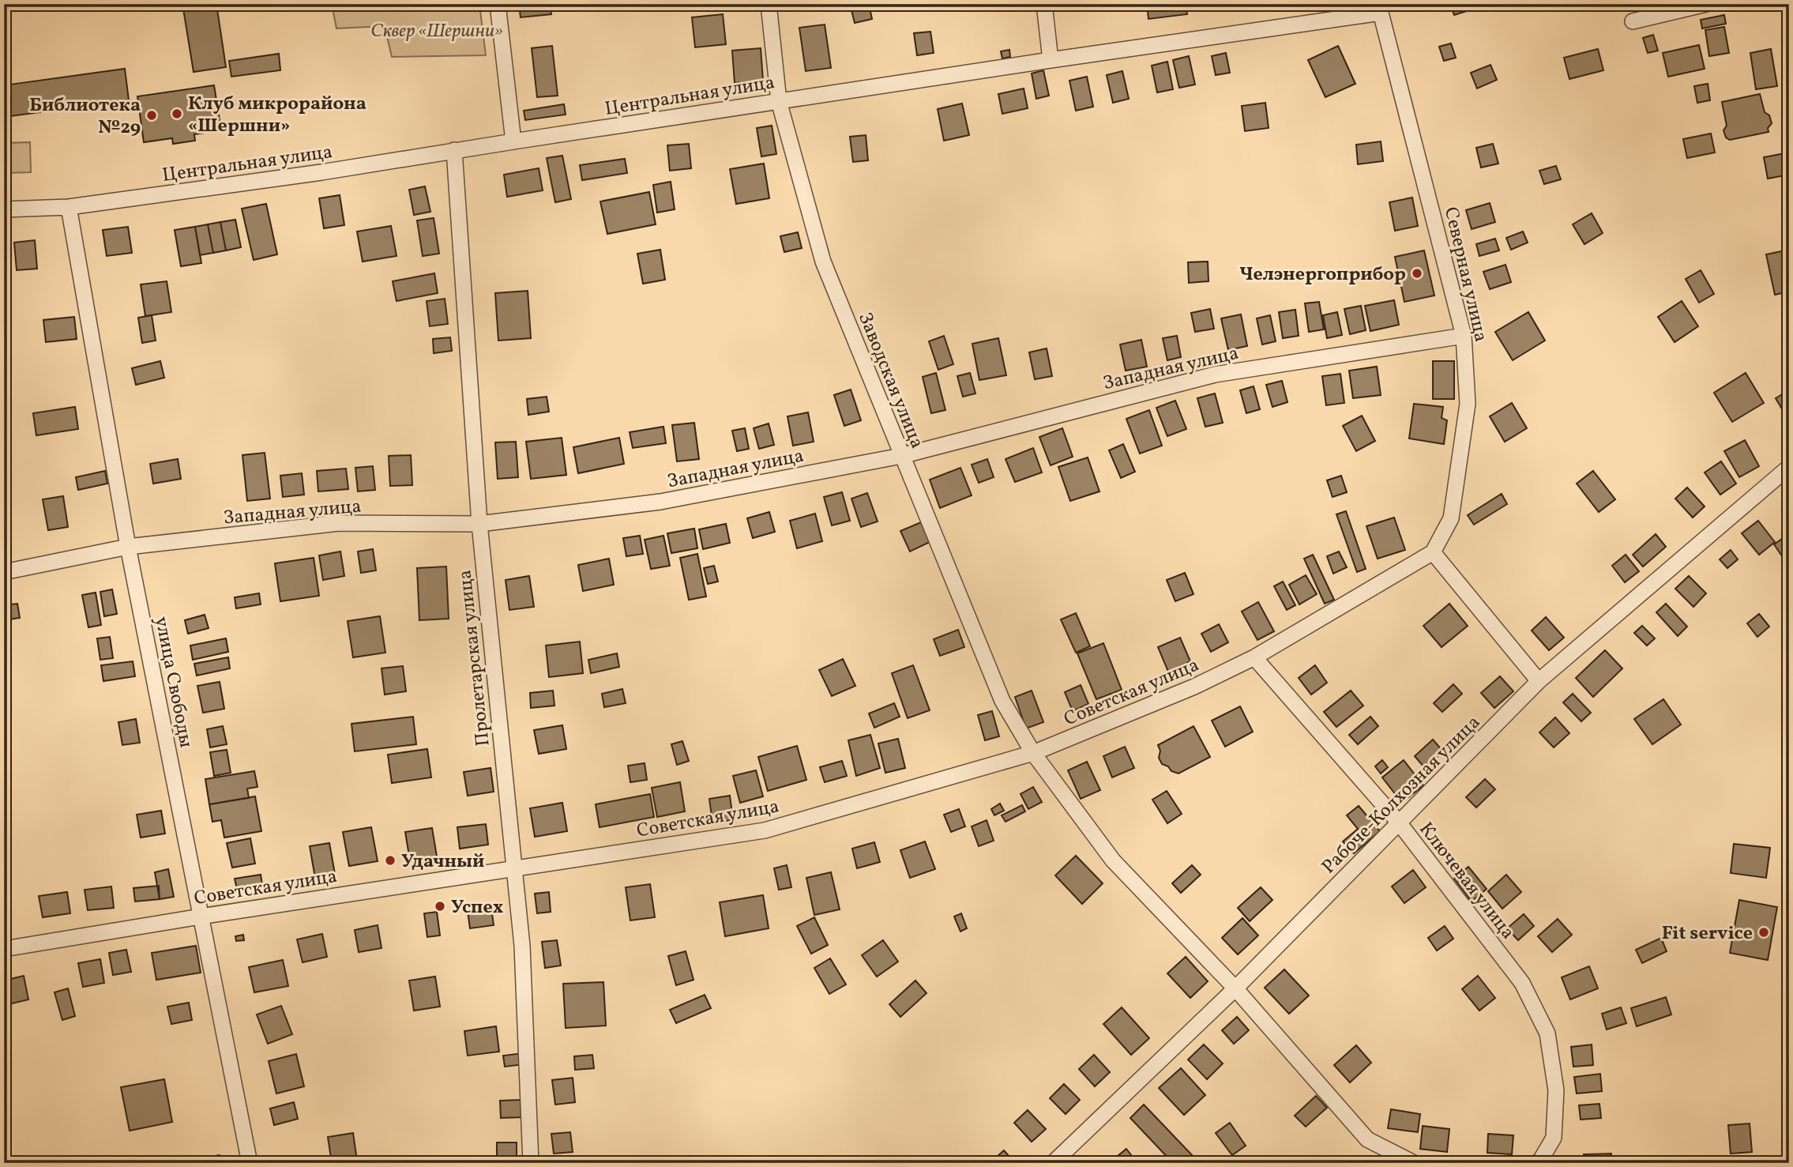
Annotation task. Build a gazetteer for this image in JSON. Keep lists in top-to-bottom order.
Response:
{
  "streets": {
    "street": [
      "Центральная улица",
      "Северная улица",
      "Западная улица",
      "Заводская улица",
      "Пролетарская улица",
      "улица Свободы",
      "Советская улица",
      "Рабоче-Колхозная улица",
      "Ключевая улица"
    ]
  },
  "crossings": [
    ["Центральная улица", "Северная улица"],
    ["Центральная улица", "Заводская улица"],
    ["Центральная улица", "Пролетарская улица"],
    ["Центральная улица", "улица Свободы"],
    ["Северная улица", "Западная улица"],
    ["Северная улица", "Советская улица"],
    ["Западная улица", "Заводская улица"],
    ["Западная улица", "Пролетарская улица"],
    ["Западная улица", "улица Свободы"],
    ["Заводская улица", "Советская улица"],
    ["Пролетарская улица", "Советская улица"],
    ["улица Свободы", "Советская улица"],
    ["Советская улица", "Ключевая улица"],
    ["Рабоче-Колхозная улица", "Ключевая улица"]
  ],
  "parks": ["Сквер «Шершни»"],
  "places": [
    "Клуб микрорайона «Шершни»",
    "Библиотека №29",
    "Челэнергоприбор",
    "Удачный",
    "Успех",
    "Fit service"
  ]
}
